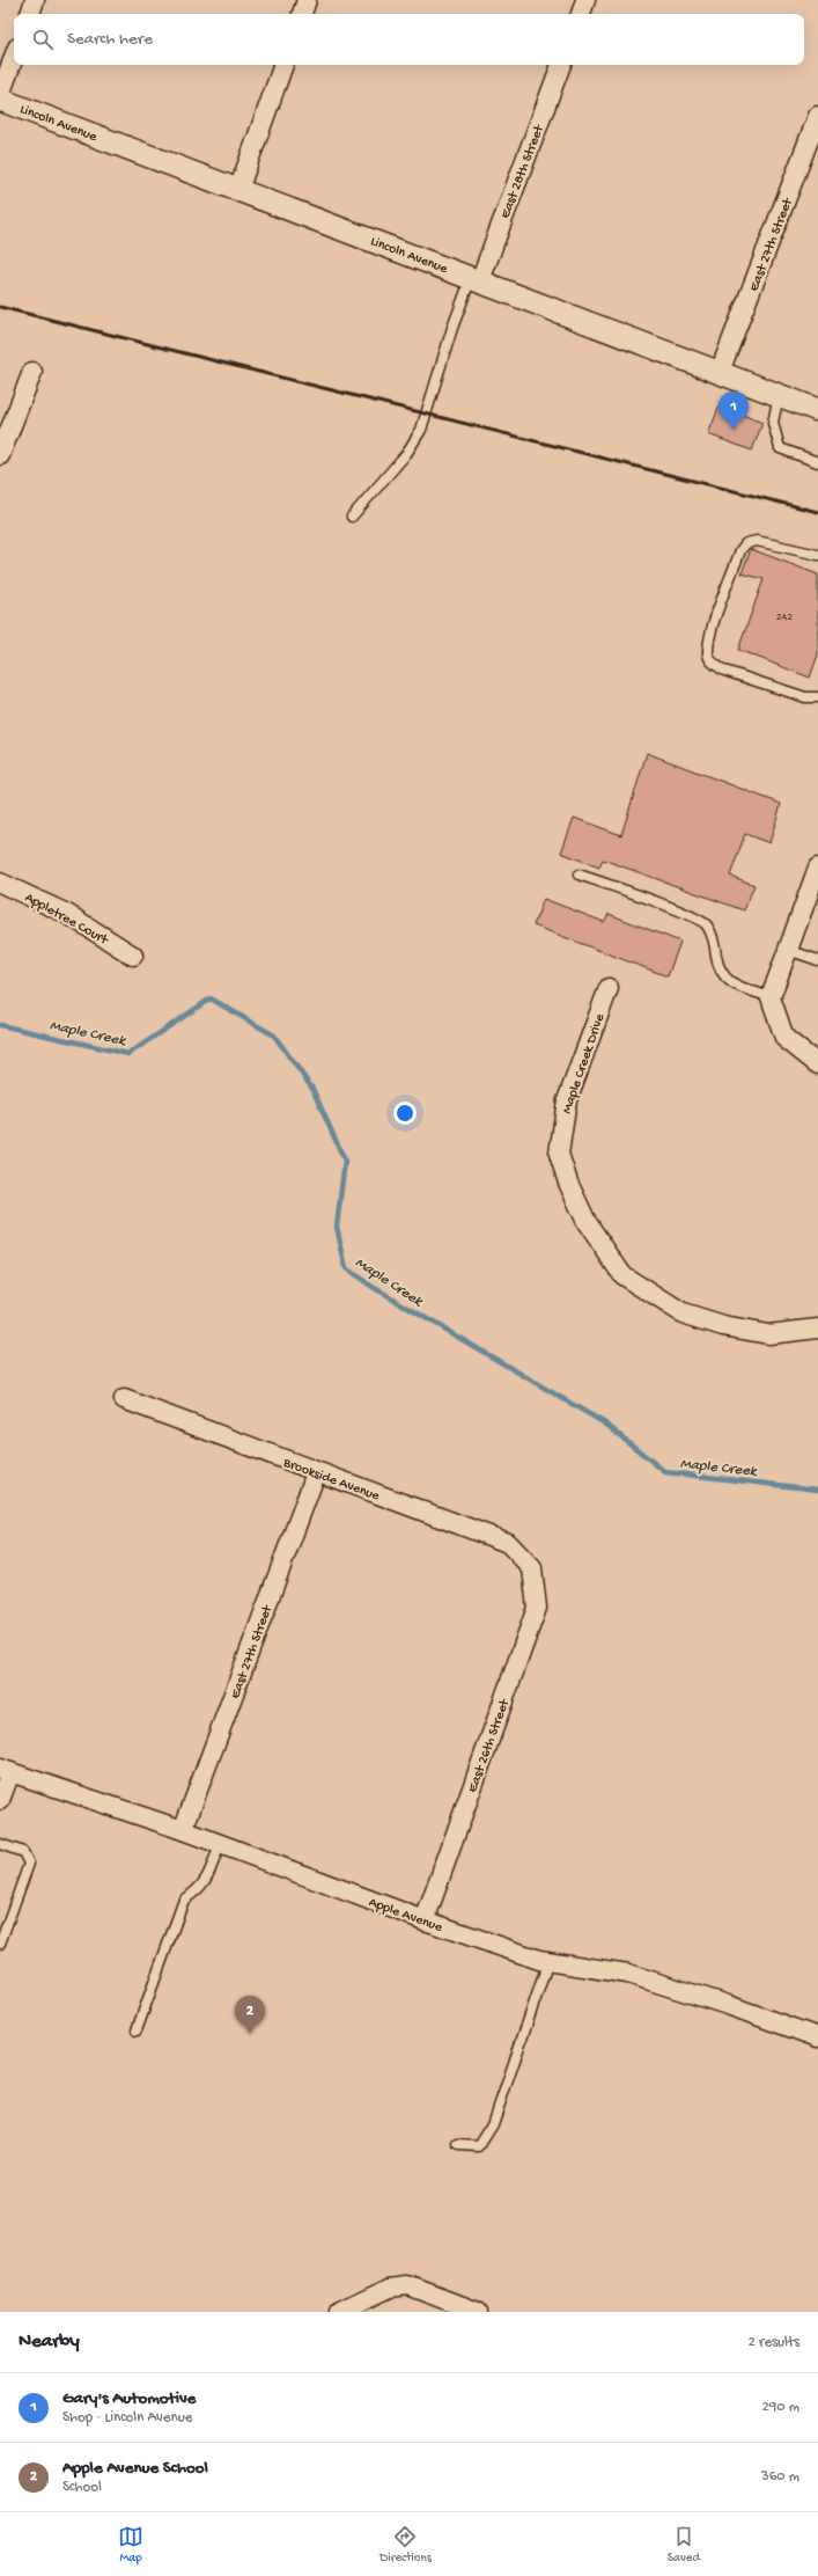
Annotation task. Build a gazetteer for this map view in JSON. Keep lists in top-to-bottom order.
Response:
{
  "streets": {
    "street": [
      "Lincoln Avenue",
      "East 28th Street",
      "East 27th Street",
      "Appletree Court",
      "Maple Creek Drive",
      "Brookside Avenue",
      "East 26th Street",
      "Apple Avenue"
    ]
  },
  "crossings": [
    ["Lincoln Avenue", "East 28th Street"],
    ["Lincoln Avenue", "East 27th Street"],
    ["East 27th Street", "Brookside Avenue"],
    ["East 27th Street", "Apple Avenue"],
    ["Brookside Avenue", "East 26th Street"],
    ["East 26th Street", "Apple Avenue"]
  ],
  "water": ["Maple Creek"],
  "house_numbers": ["242"],
  "page": {
    "search": "Search here",
    "pins": ["1", "2"],
    "heading": ["Nearby", "2 results"],
    "list": [
      {
        "mark": "1",
        "name": "Gary's Automotive",
        "note": "Shop · Lincoln Avenue",
        "value": "290 m"
      },
      {
        "mark": "2",
        "name": "Apple Avenue School",
        "note": "School",
        "value": "360 m"
      }
    ],
    "nav": ["Map", "Directions", "Saved"]
  }
}
